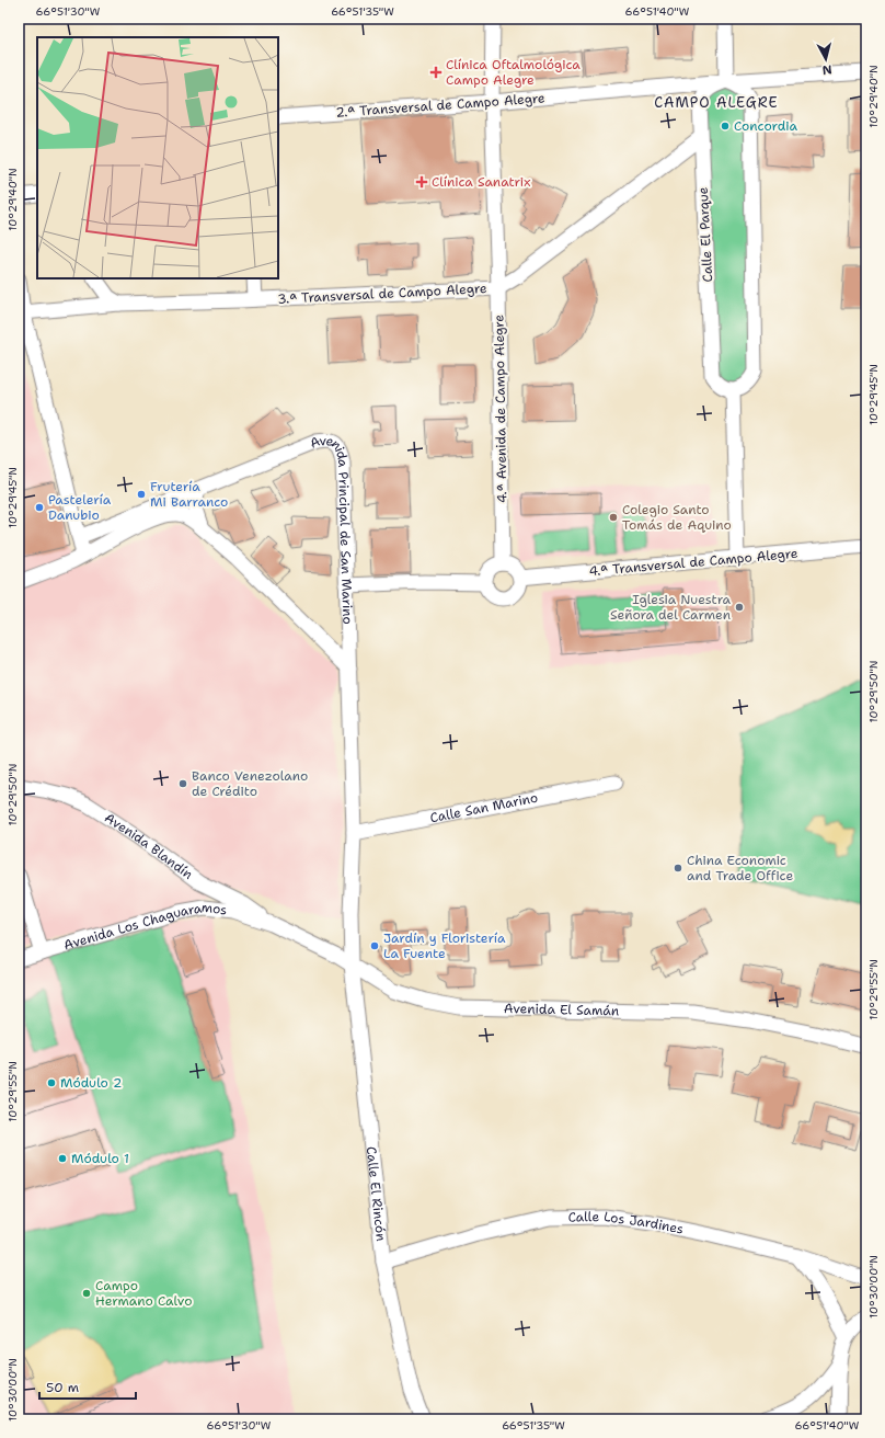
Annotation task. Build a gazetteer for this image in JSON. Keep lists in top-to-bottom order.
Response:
{
  "streets": {
    "street": [
      "2.ª Transversal de Campo Alegre",
      "Calle El Parque",
      "3.ª Transversal de Campo Alegre",
      "4.ª Avenida de Campo Alegre",
      "Avenida Principal de San Marino",
      "4.ª Transversal de Campo Alegre",
      "Calle San Marino",
      "Avenida Blandín",
      "Avenida Los Chaguaramos",
      "Avenida El Samán",
      "Calle El Rincón",
      "Calle Los Jardines"
    ]
  },
  "crossings": [
    ["2.ª Transversal de Campo Alegre", "Calle El Parque"],
    ["2.ª Transversal de Campo Alegre", "4.ª Avenida de Campo Alegre"],
    ["Calle El Parque", "3.ª Transversal de Campo Alegre"],
    ["3.ª Transversal de Campo Alegre", "4.ª Avenida de Campo Alegre"],
    ["4.ª Avenida de Campo Alegre", "4.ª Transversal de Campo Alegre"],
    ["Avenida Principal de San Marino", "Calle San Marino"],
    ["Avenida Principal de San Marino", "Avenida El Samán"],
    ["Avenida Principal de San Marino", "Calle El Rincón"],
    ["Avenida Blandín", "Avenida Los Chaguaramos"],
    ["Avenida Blandín", "Avenida El Samán"],
    ["Avenida Los Chaguaramos", "Avenida El Samán"],
    ["Avenida El Samán", "Calle El Rincón"],
    ["Calle El Rincón", "Calle Los Jardines"]
  ],
  "districts": ["CAMPO ALEGRE"],
  "places": {
    "health": ["Clínica Oftalmológica Campo Alegre", "Clínica Sanatrix"],
    "other": [
      "Concordia",
      "Frutería Mi Barranco",
      "Pastelería Danubio",
      "Colegio Santo Tomás de Aquino",
      "Iglesia Nuestra Señora del Carmen",
      "Banco Venezolano de Crédito",
      "China Economic and Trade Office",
      "Jardín y Floristería La Fuente",
      "Módulo 2",
      "Módulo 1",
      "Campo Hermano Calvo"
    ]
  },
  "scale_bar": "50 m",
  "north": "bottom",
  "coordinates": [
    "66°51'30\"W",
    "66°51'35\"W",
    "66°51'40\"W",
    "10°29'40\"N",
    "10°29'45\"N",
    "10°29'50\"N",
    "10°29'55\"N",
    "10°30'00\"N"
  ]
}
